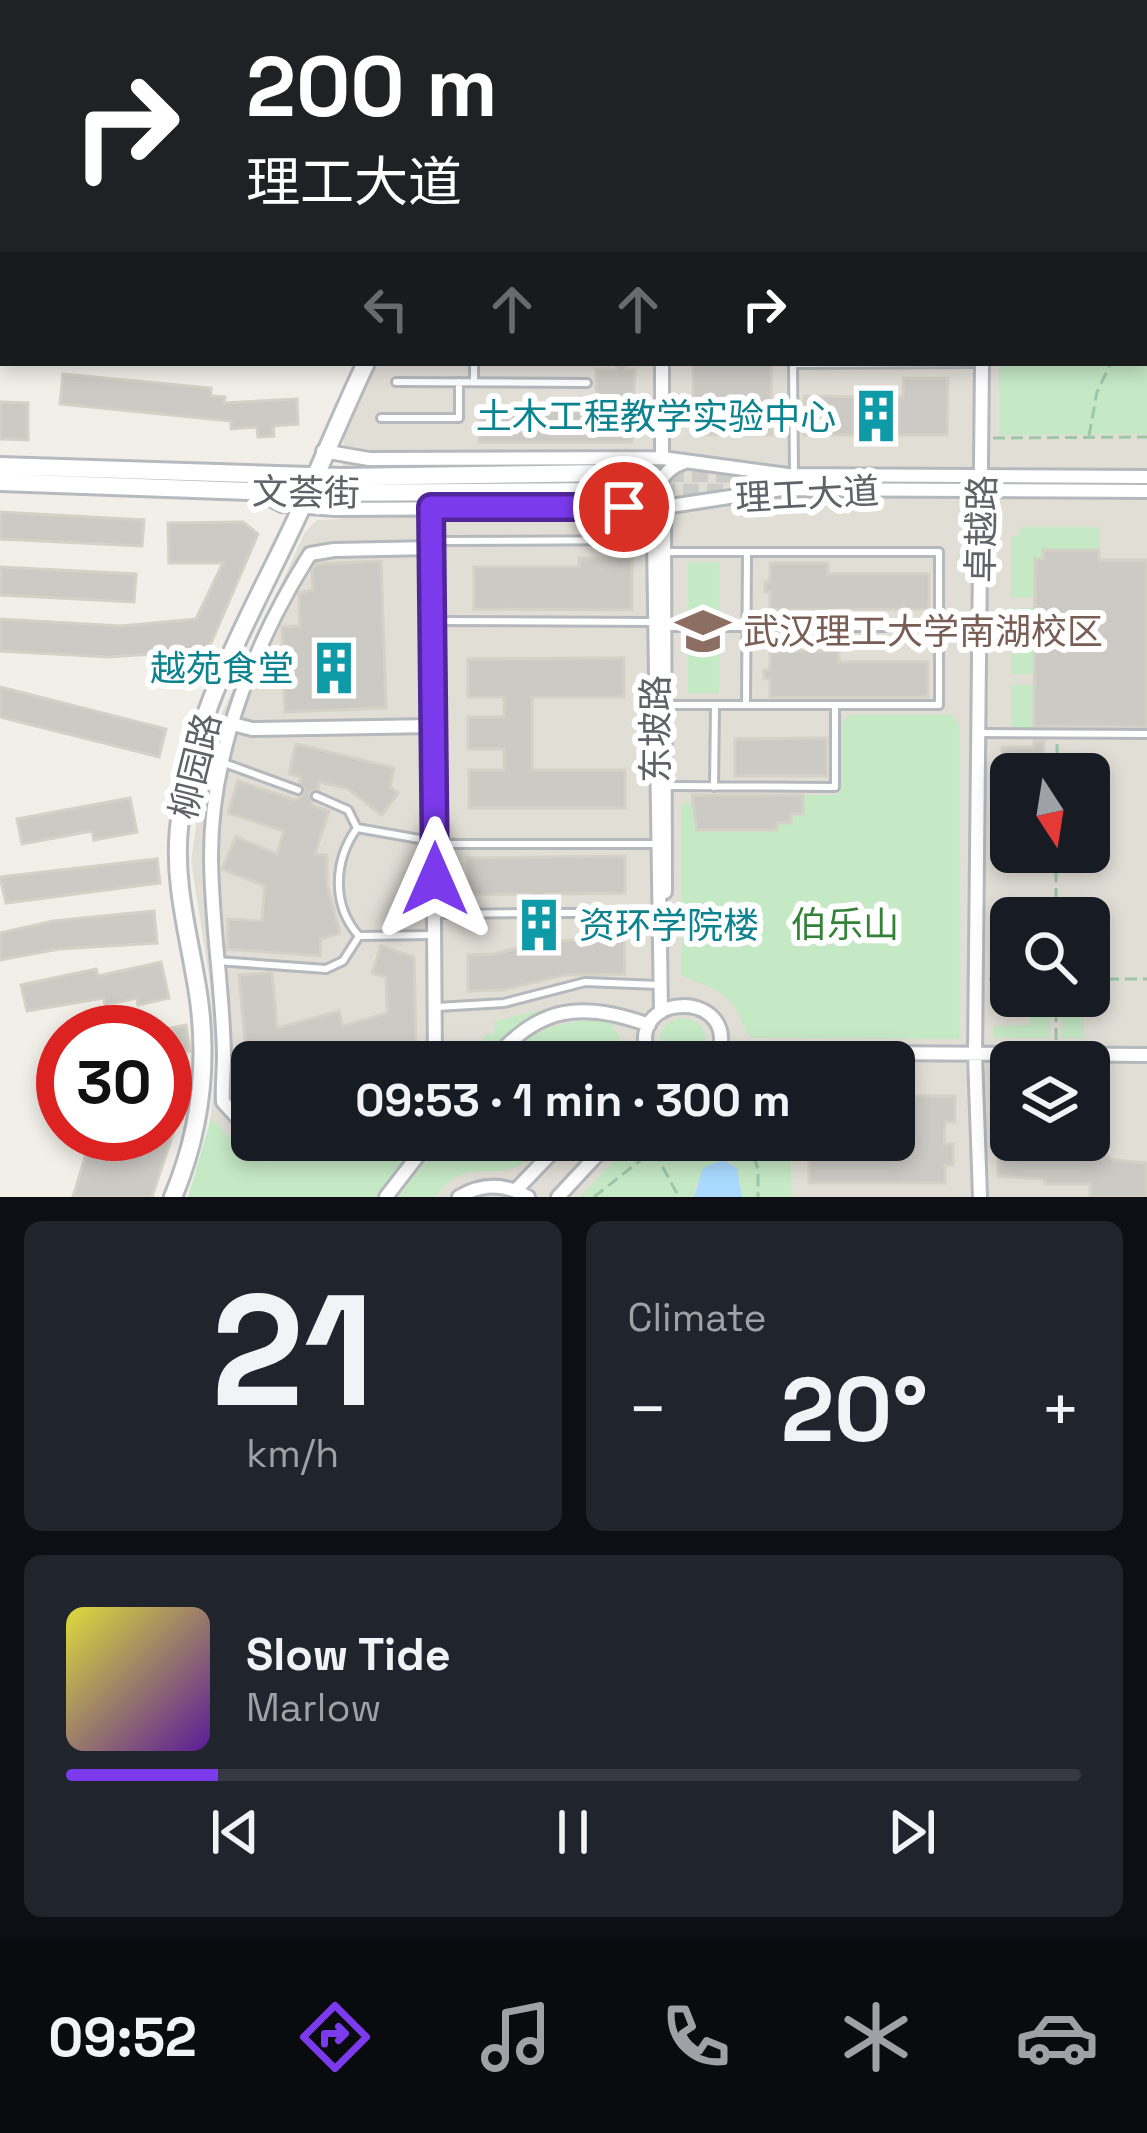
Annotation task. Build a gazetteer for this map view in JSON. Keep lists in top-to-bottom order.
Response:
{
  "streets": {
    "main road": ["文荟街", "柳园路"],
    "street": ["理工大道", "卓越路", "东坡路"]
  },
  "crossings": [
    ["文荟街", "理工大道"],
    ["文荟街", "柳园路"],
    ["理工大道", "卓越路"],
    ["理工大道", "东坡路"],
    ["理工大道", "柳园路"]
  ],
  "parks": ["伯乐山"],
  "places": {
    "building": ["土木工程教学实验中心", "越苑食堂", "资环学院楼"],
    "school or university": ["武汉理工大学南湖校区"]
  },
  "north": "bottom",
  "page": {
    "turn": ["200 m", "理工大道"],
    "limit": "30",
    "trip": "09:53 · 1 min · 300 m",
    "tile": [
      ["21", "km/h"],
      "Climate"
    ],
    "heat": ["−", "20°", "+"],
    "song": ["Slow Tide", "Marlow"],
    "tabs": "09:52"
  }
}
